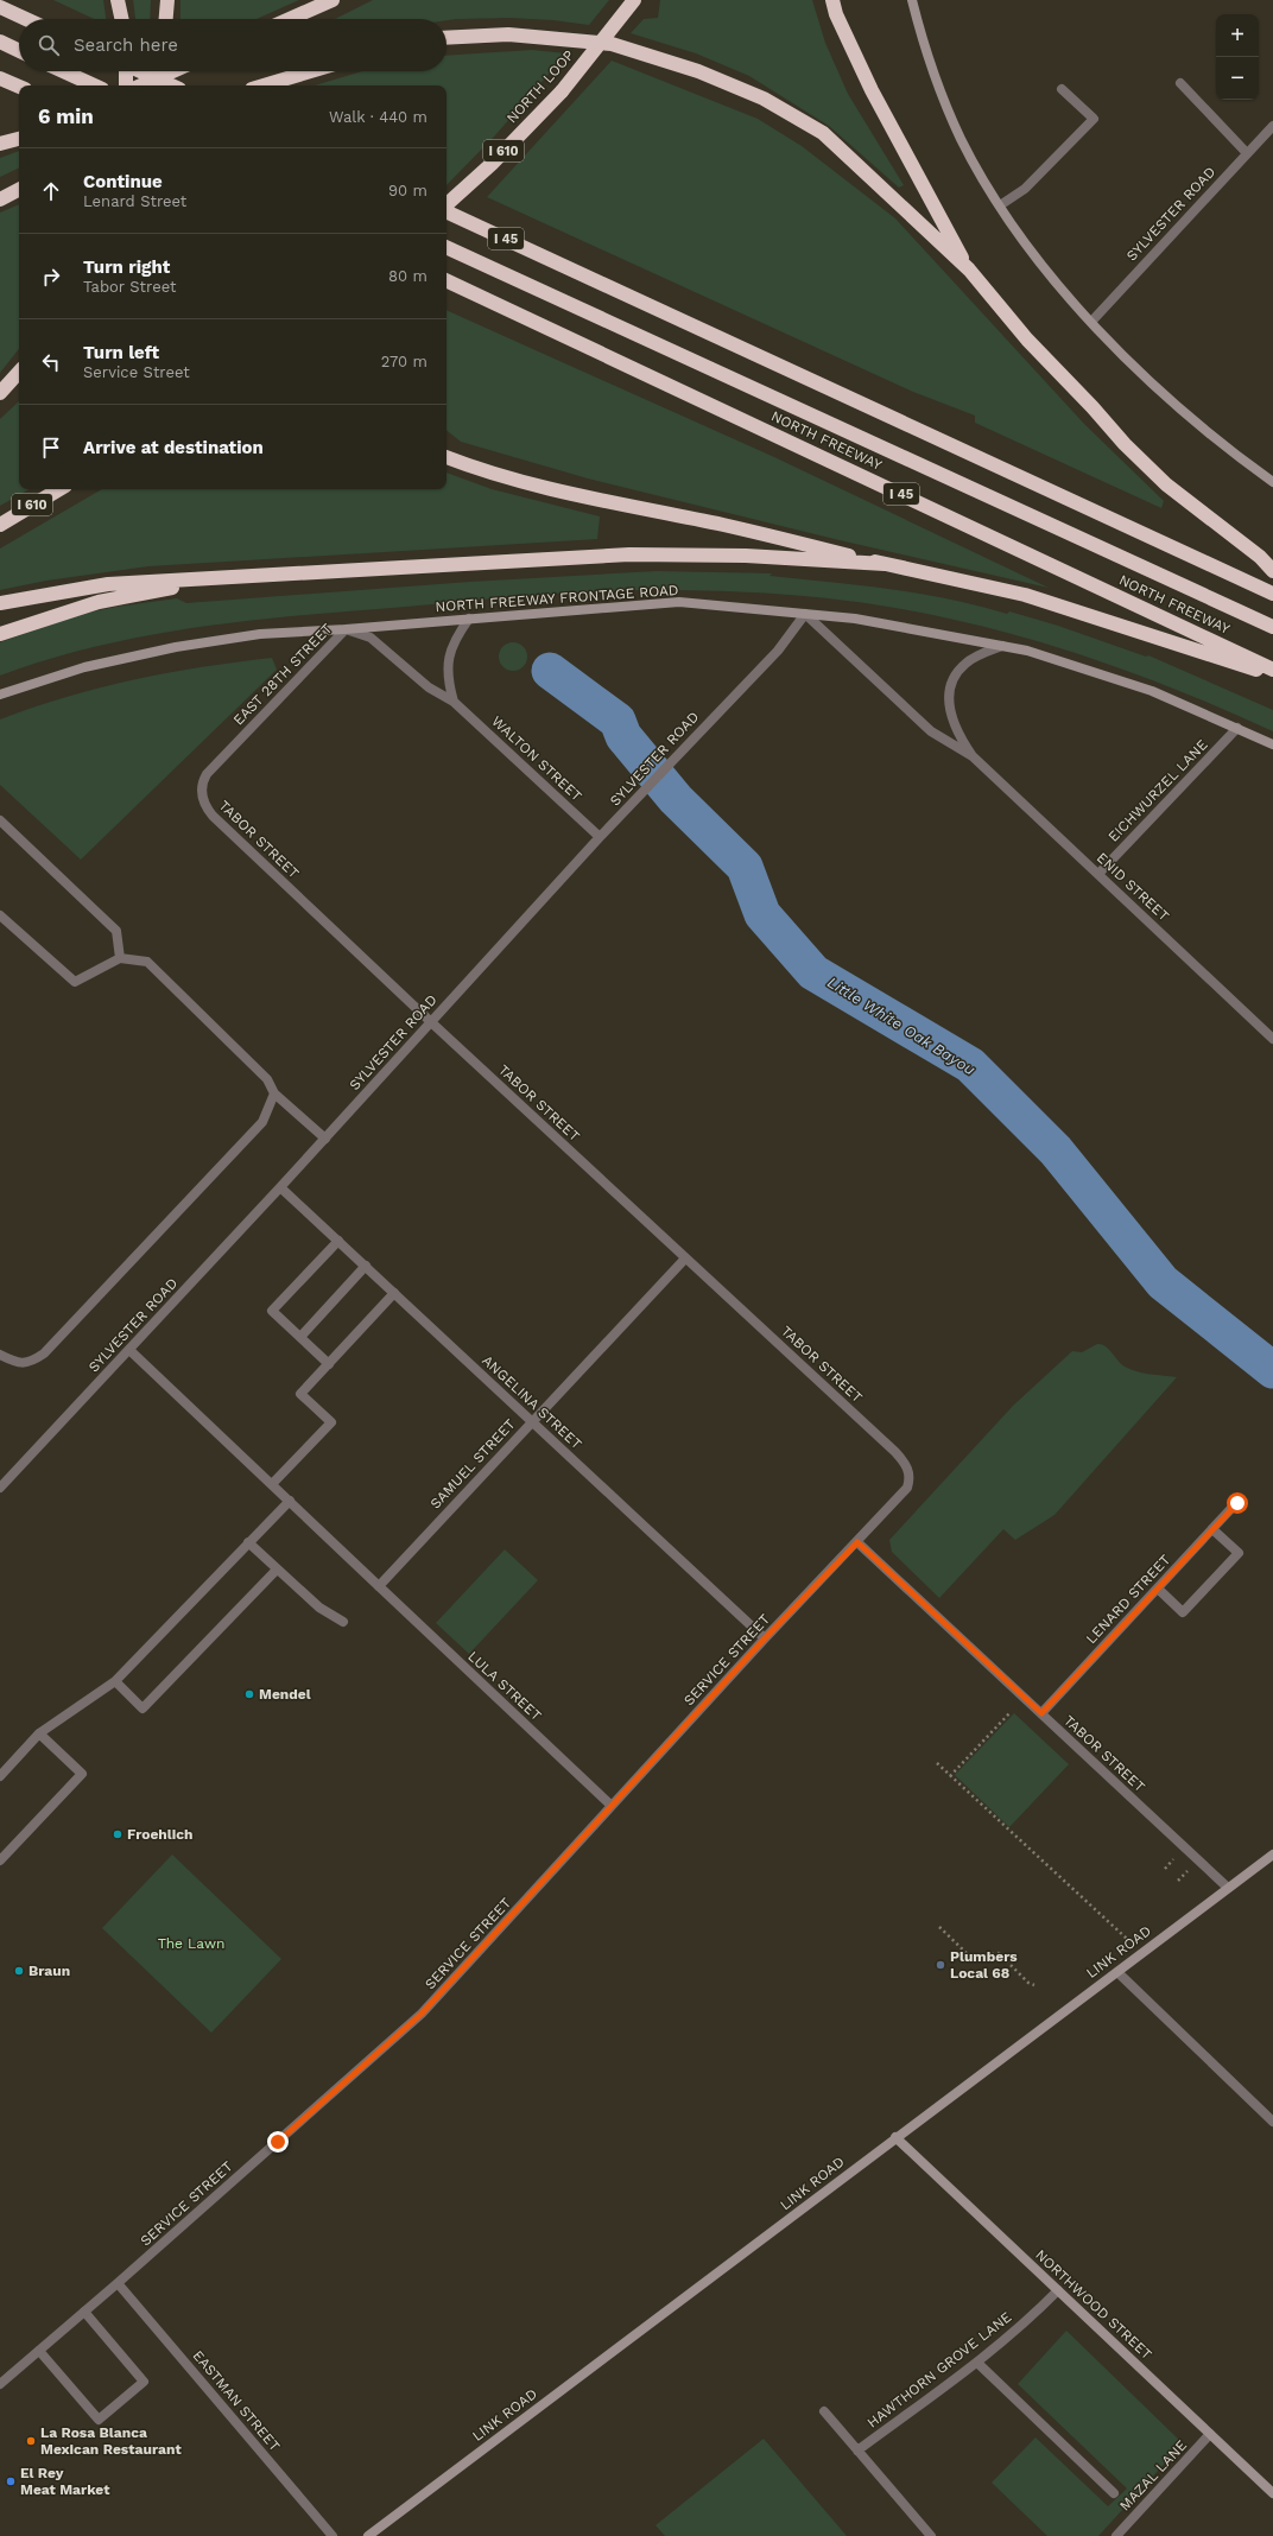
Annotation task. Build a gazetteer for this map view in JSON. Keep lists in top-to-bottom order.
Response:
{
  "streets": {
    "highway": [
      "NORTH LOOP",
      "I 610",
      "I 45",
      "NORTH FREEWAY"
    ],
    "main road": ["NORTH FREEWAY FRONTAGE ROAD", "LINK ROAD", "NORTHWOOD STREET"],
    "street": [
      "SYLVESTER ROAD",
      "EAST 28TH STREET",
      "WALTON STREET",
      "EICHWURZEL LANE",
      "TABOR STREET",
      "ENID STREET",
      "ANGELINA STREET",
      "SAMUEL STREET",
      "LENARD STREET",
      "SERVICE STREET",
      "LULA STREET",
      "HAWTHORN GROVE LANE",
      "EASTMAN STREET",
      "MAZAL LANE"
    ]
  },
  "crossings": [
    ["SYLVESTER ROAD", "NORTH FREEWAY FRONTAGE ROAD"],
    ["SYLVESTER ROAD", "WALTON STREET"],
    ["SYLVESTER ROAD", "TABOR STREET"],
    ["SYLVESTER ROAD", "ENID STREET"],
    ["SYLVESTER ROAD", "ANGELINA STREET"],
    ["SYLVESTER ROAD", "LULA STREET"],
    ["NORTH FREEWAY FRONTAGE ROAD", "EAST 28TH STREET"],
    ["NORTH FREEWAY FRONTAGE ROAD", "WALTON STREET"],
    ["NORTH FREEWAY FRONTAGE ROAD", "EICHWURZEL LANE"],
    ["NORTH FREEWAY FRONTAGE ROAD", "ENID STREET"],
    ["EAST 28TH STREET", "WALTON STREET"],
    ["EAST 28TH STREET", "TABOR STREET"],
    ["EICHWURZEL LANE", "ENID STREET"],
    ["TABOR STREET", "SAMUEL STREET"],
    ["TABOR STREET", "LENARD STREET"],
    ["TABOR STREET", "SERVICE STREET"],
    ["TABOR STREET", "LINK ROAD"],
    ["ANGELINA STREET", "SAMUEL STREET"],
    ["ANGELINA STREET", "SERVICE STREET"],
    ["SAMUEL STREET", "LULA STREET"],
    ["SERVICE STREET", "LULA STREET"],
    ["SERVICE STREET", "EASTMAN STREET"],
    ["LINK ROAD", "NORTHWOOD STREET"],
    ["NORTHWOOD STREET", "HAWTHORN GROVE LANE"],
    ["NORTHWOOD STREET", "MAZAL LANE"]
  ],
  "water": ["Little White Oak Bayou"],
  "parks": ["The Lawn"],
  "places": [
    "Mendel",
    "Froehlich",
    "Plumbers Local 68",
    "Braun",
    "La Rosa Blanca Mexican Restaurant",
    "El Rey Meat Market"
  ],
  "page": {
    "map_buttons": ["+", "−"],
    "search": "Search here",
    "heading": ["6 min", "Walk · 440 m"],
    "list": [
      ["Continue", "Lenard Street", "90 m"],
      ["Turn right", "Tabor Street", "80 m"],
      ["Turn left", "Service Street", "270 m"],
      "Arrive at destination"
    ]
  }
}
